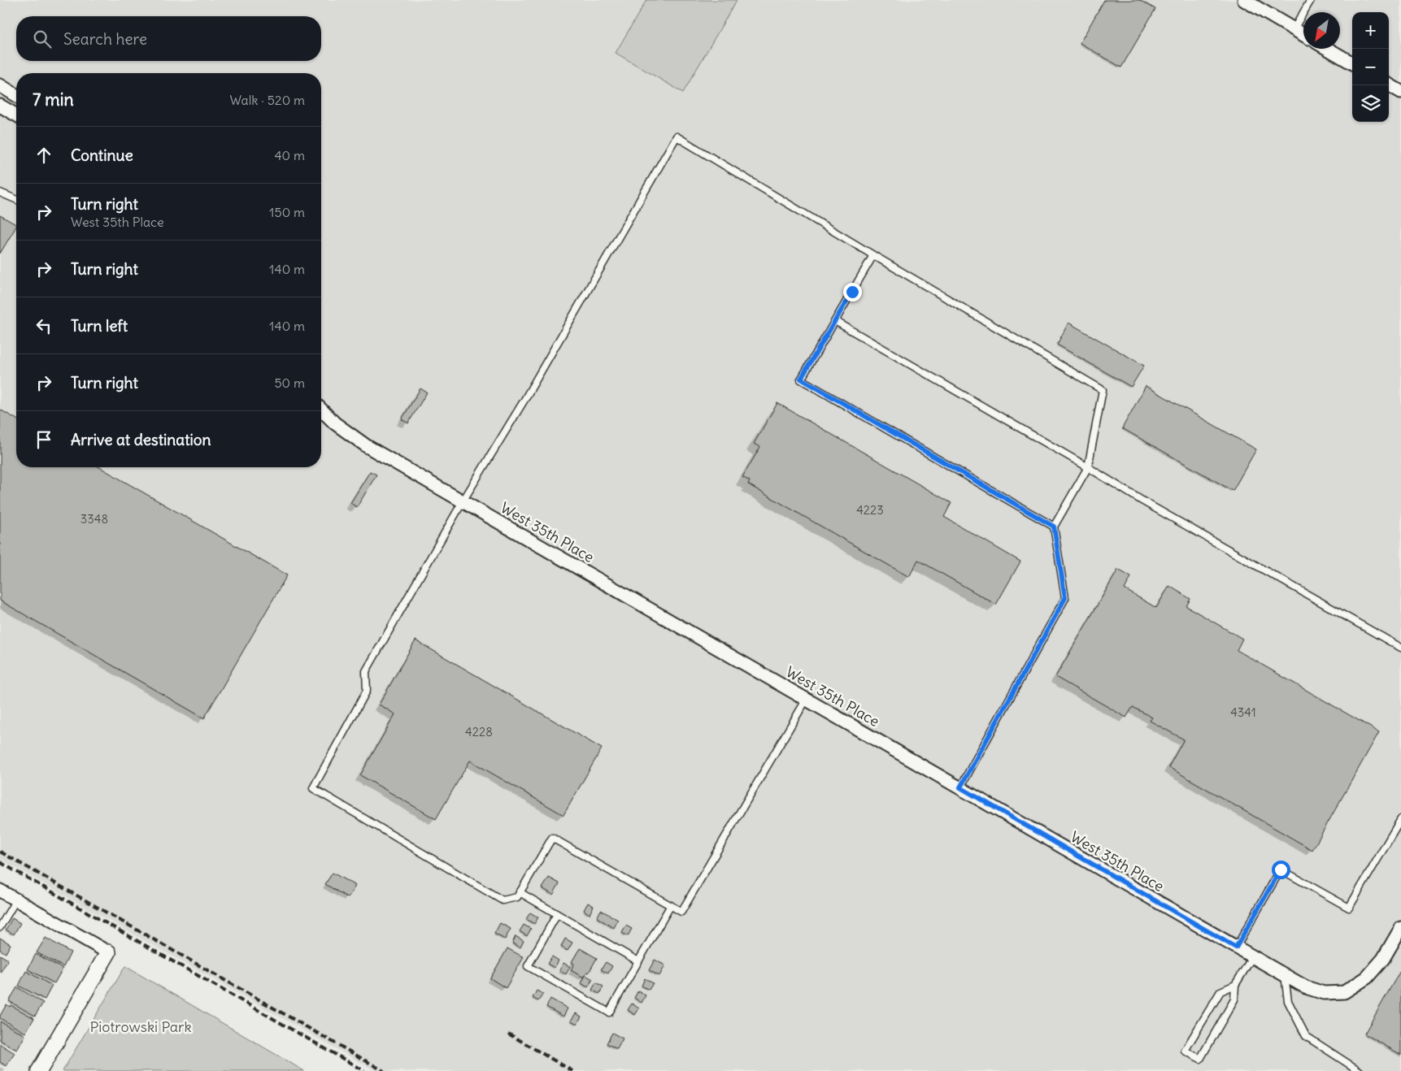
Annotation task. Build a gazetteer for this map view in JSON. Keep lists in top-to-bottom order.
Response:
{
  "streets": {
    "street": ["West 35th Place"]
  },
  "parks": ["Piotrowski Park"],
  "house_numbers": [
    "4223",
    "3348",
    "4341",
    "4228"
  ],
  "north": "bottom left",
  "page": {
    "map_buttons": ["+", "−"],
    "search": "Search here",
    "heading": ["7 min", "Walk · 520 m"],
    "list": [
      ["Continue", "40 m"],
      ["Turn right", "West 35th Place", "150 m"],
      ["Turn right", "140 m"],
      ["Turn left", "140 m"],
      ["Turn right", "50 m"],
      "Arrive at destination"
    ]
  }
}
